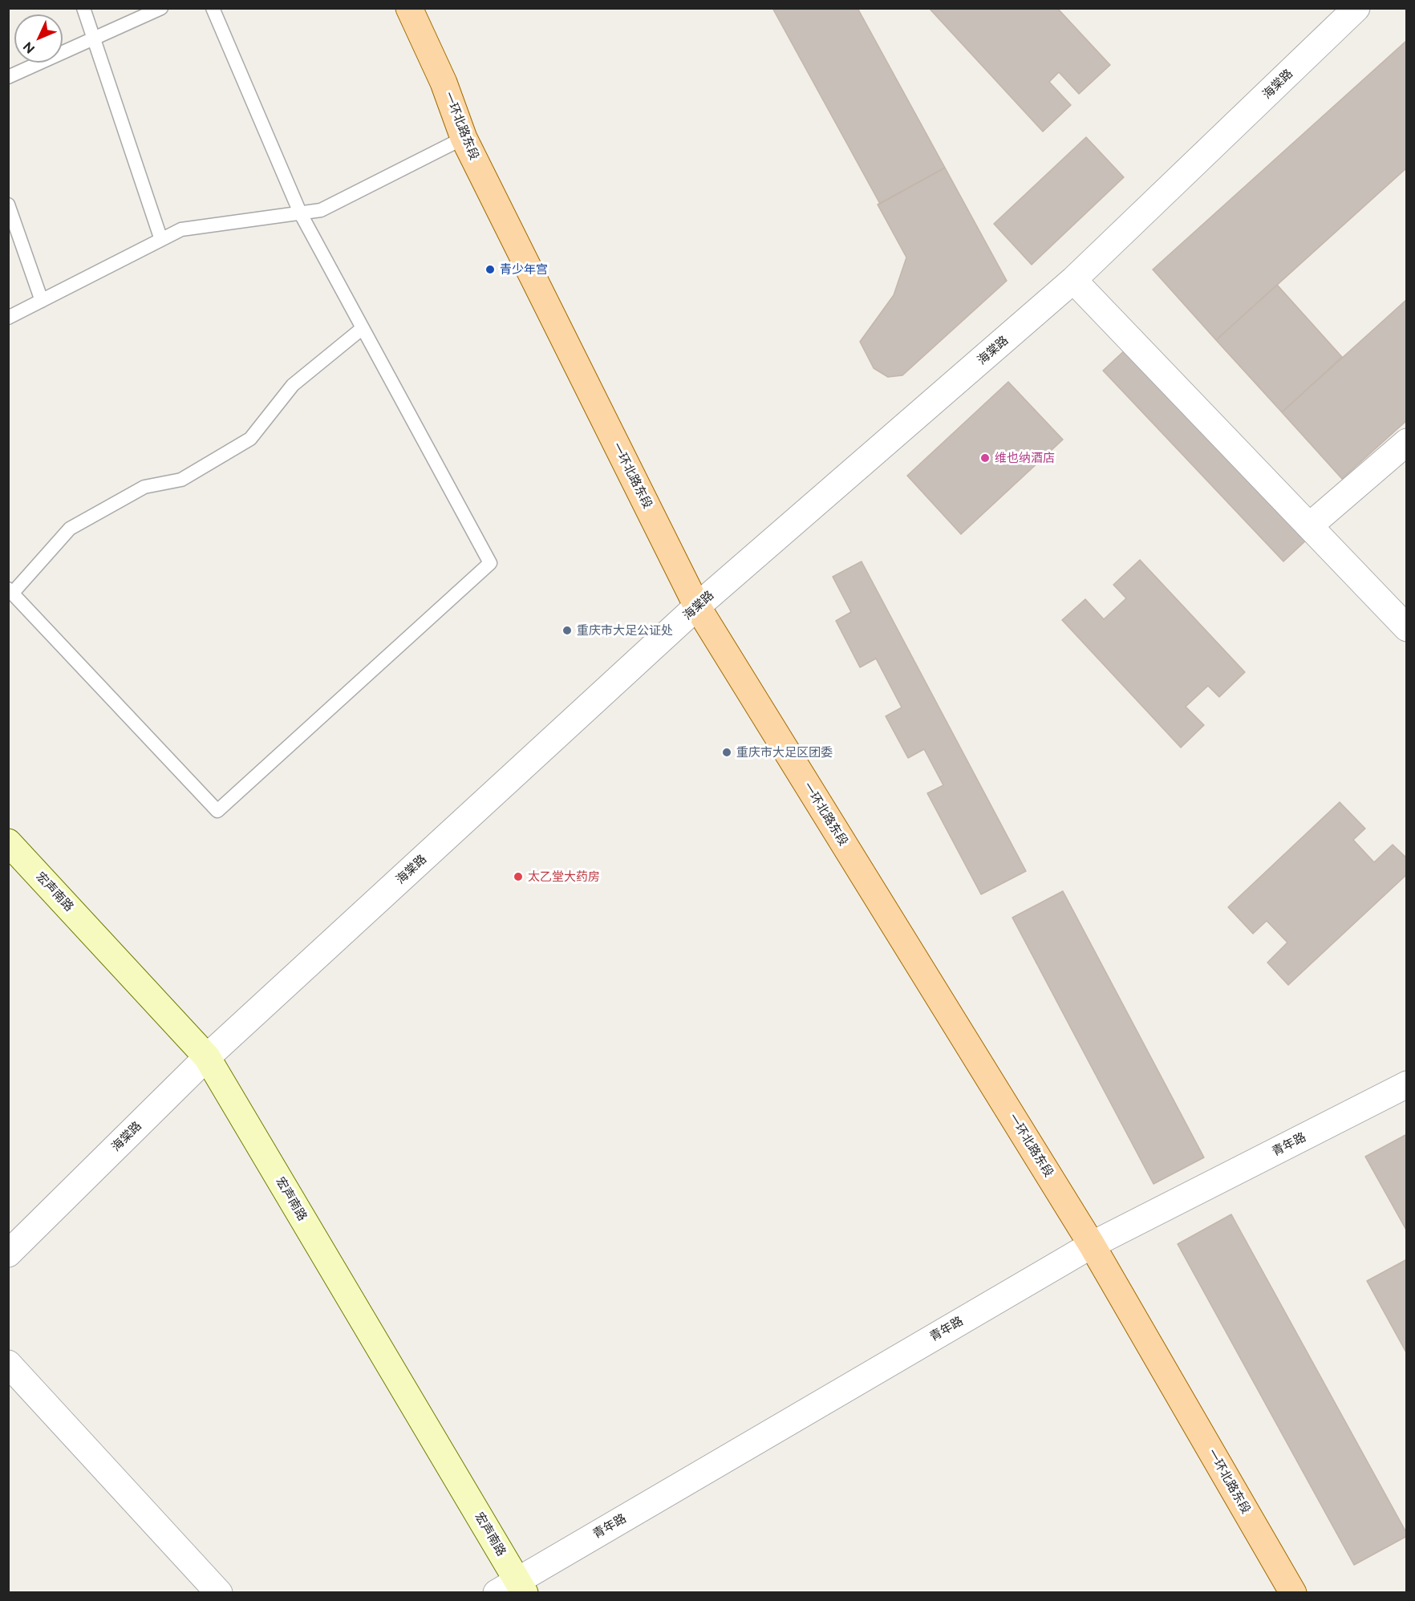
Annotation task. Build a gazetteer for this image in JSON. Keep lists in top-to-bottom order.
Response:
{
  "streets": {
    "main road": ["一环北路东段"],
    "street": ["海棠路", "宏声南路", "青年路"]
  },
  "crossings": [
    ["海棠路", "一环北路东段"],
    ["海棠路", "宏声南路"],
    ["一环北路东段", "青年路"]
  ],
  "places": [
    "青少年宫",
    "维也纳酒店",
    "重庆市大足公证处",
    "重庆市大足区团委",
    "太乙堂大药房"
  ],
  "north": "bottom left"
}
